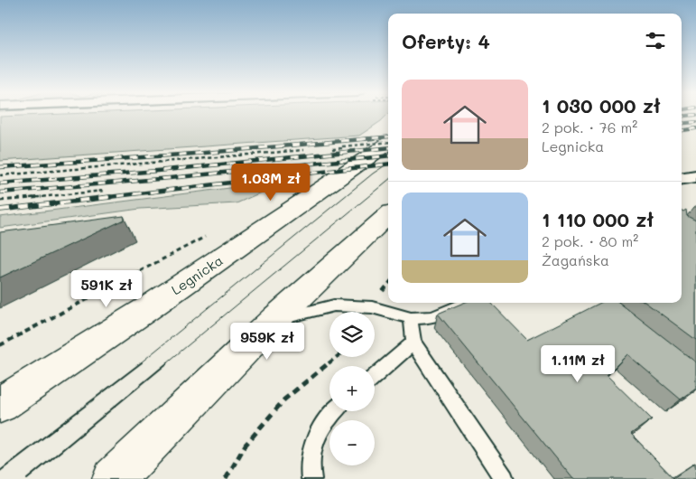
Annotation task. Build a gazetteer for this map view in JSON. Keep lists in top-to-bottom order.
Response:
{
  "streets": {
    "main road": ["Legnicka"]
  },
  "page": {
    "heading": "Oferty: 4",
    "list": [
      {
        "name": "1 030 000 zł",
        "note": "2 pok. · 76 m² · Legnicka"
      },
      {
        "name": "1 110 000 zł",
        "note": "2 pok. · 80 m² · Żagańska"
      }
    ],
    "price": [
      "1.03M zł",
      "591K zł",
      "959K zł",
      "1.11M zł"
    ],
    "map_buttons": ["+", "−"]
  }
}
